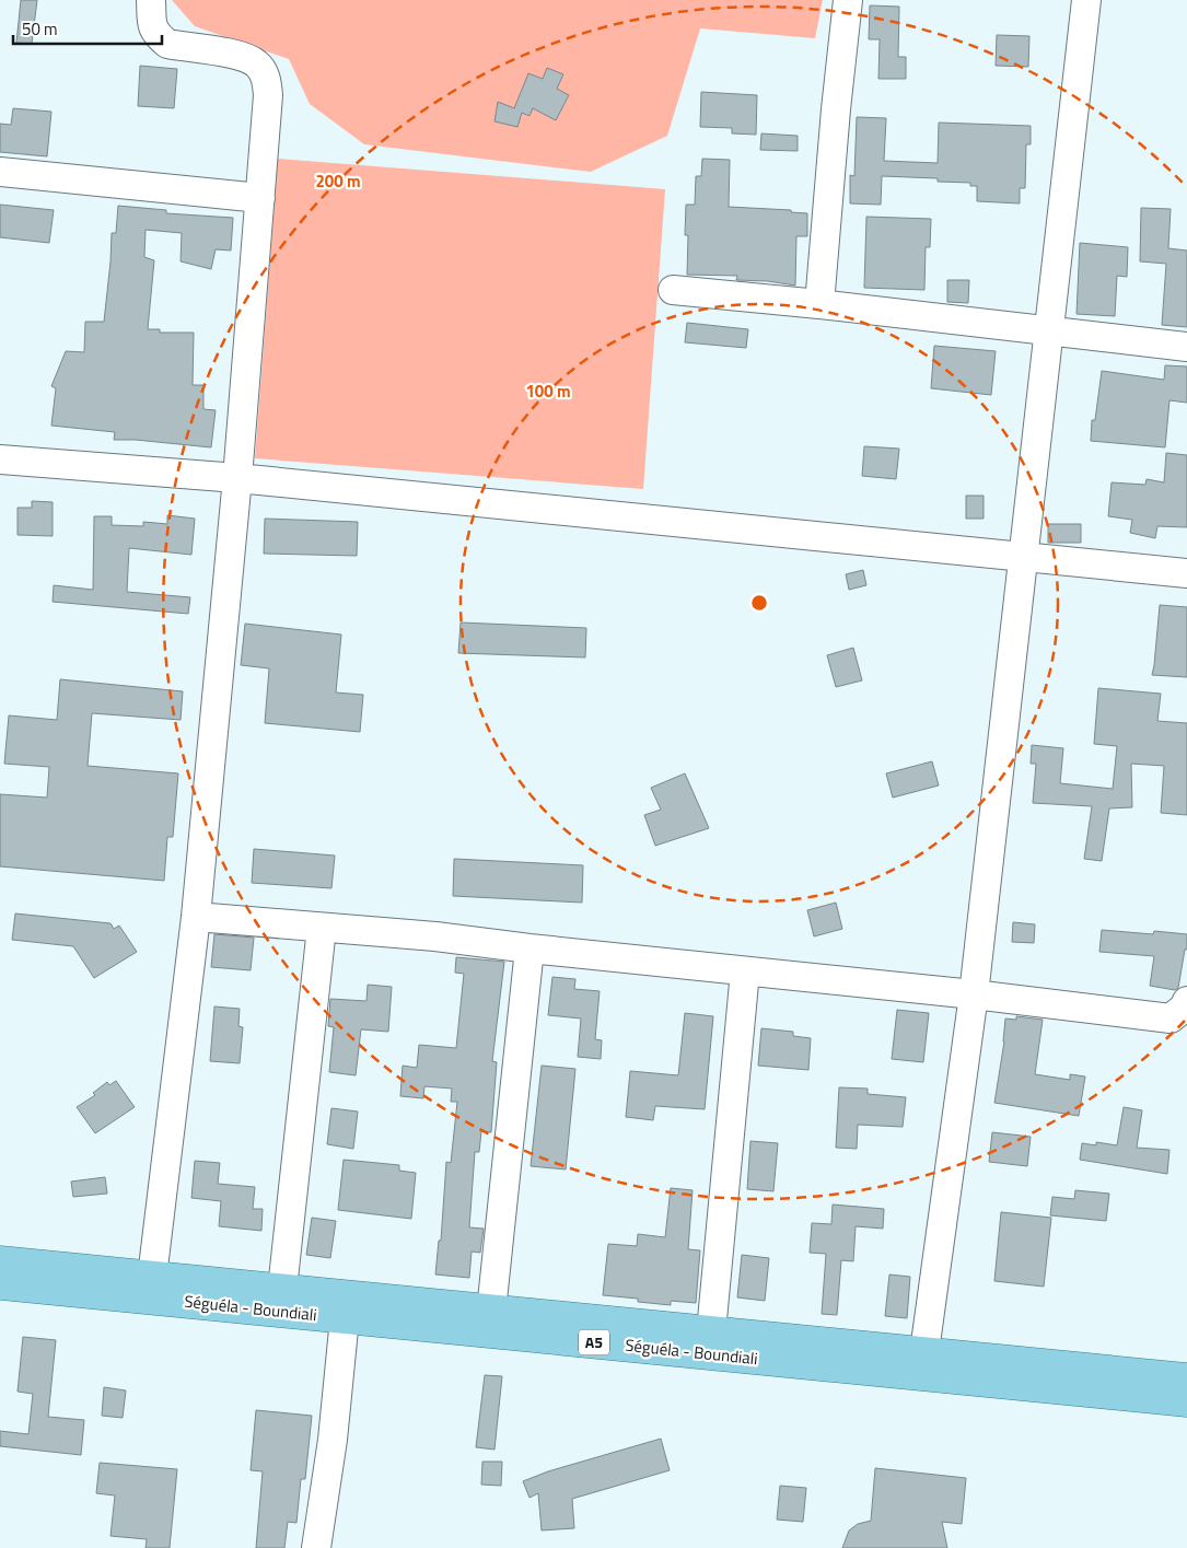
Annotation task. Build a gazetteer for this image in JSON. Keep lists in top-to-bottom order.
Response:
{
  "streets": {
    "main road": ["Séguéla - Boundiali", "A5"]
  },
  "scale_bar": "50 m",
  "rings": ["200 m", "100 m"]
}
